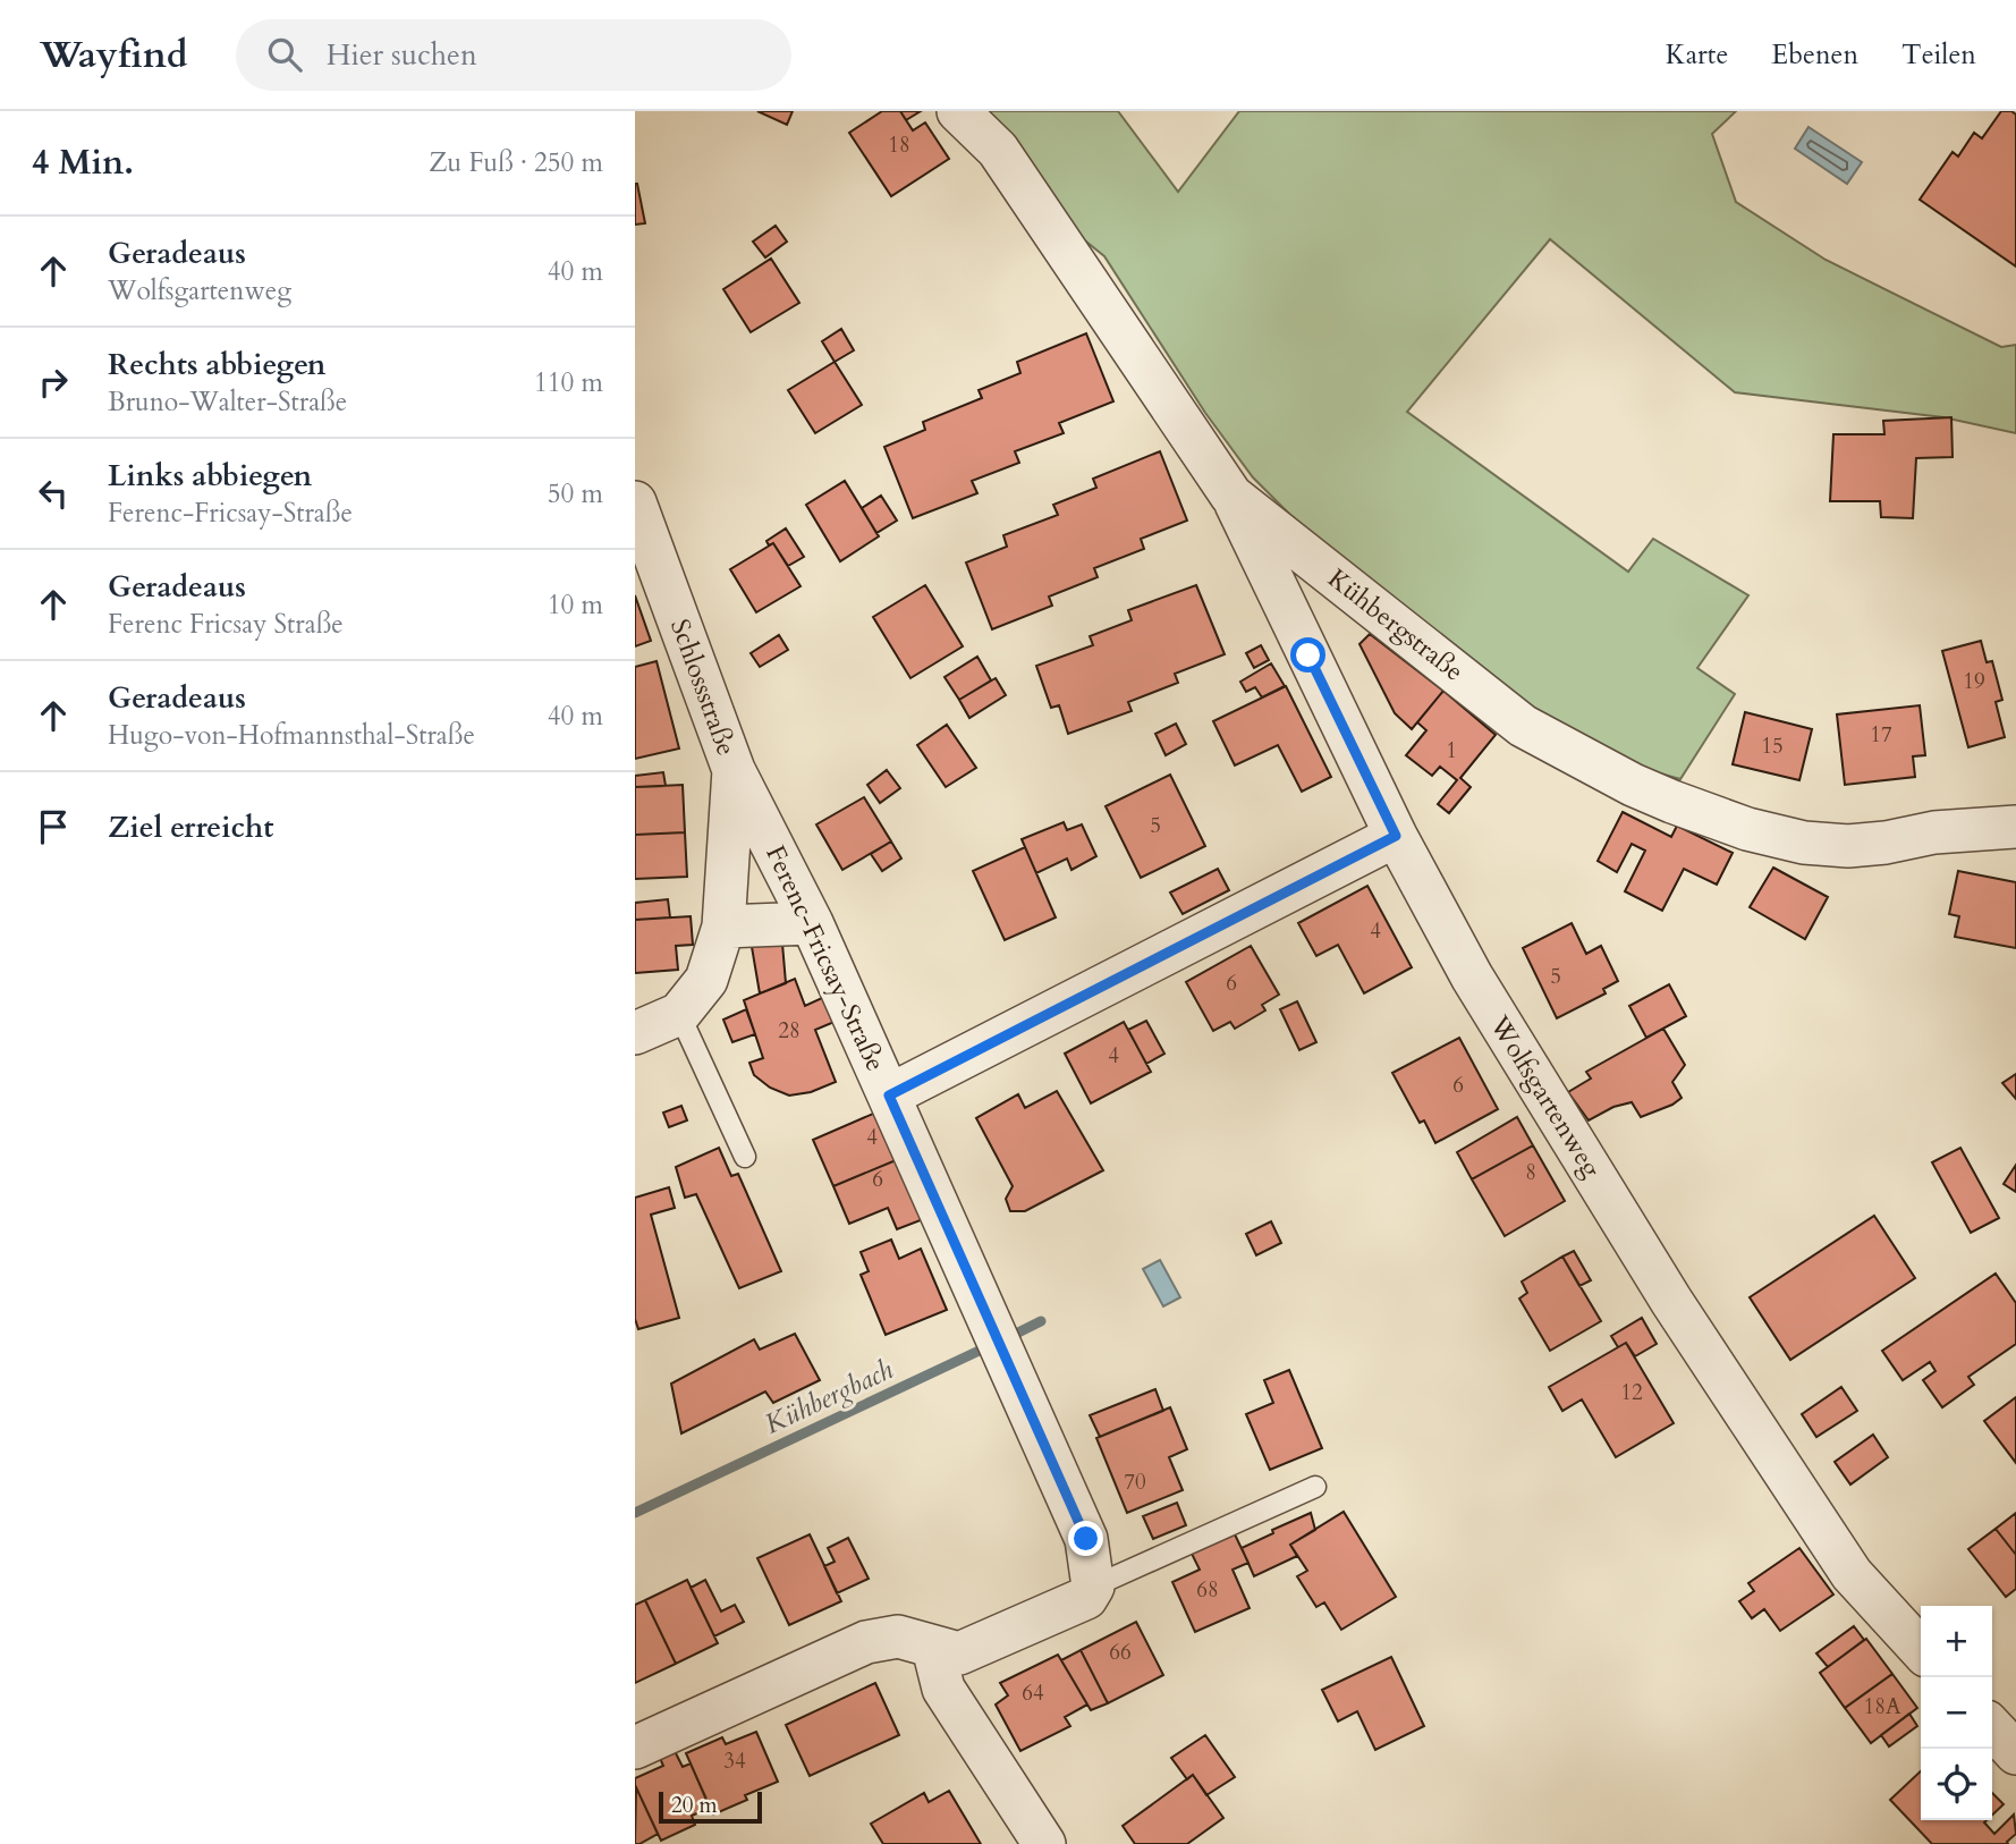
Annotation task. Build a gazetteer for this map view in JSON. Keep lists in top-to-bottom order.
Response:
{
  "streets": {
    "street": [
      "Kühbergstraße",
      "Schlossstraße",
      "Ferenc-Fricsay-Straße",
      "Wolfsgartenweg"
    ]
  },
  "crossings": [
    ["Kühbergstraße", "Wolfsgartenweg"],
    ["Schlossstraße", "Ferenc-Fricsay-Straße"]
  ],
  "water": ["Kühbergbach"],
  "house_numbers": [
    "18",
    "19",
    "17",
    "15",
    "1",
    "5",
    "4",
    "5",
    "6",
    "28",
    "4",
    "6",
    "4",
    "8",
    "6",
    "12",
    "70",
    "68",
    "66",
    "64",
    "18A",
    "34"
  ],
  "scale_bar": "20 m",
  "page": {
    "header": "Wayfind",
    "search": "Hier suchen",
    "nav": ["Karte", "Ebenen", "Teilen"],
    "heading": ["4 Min.", "Zu Fuß · 250 m"],
    "list": [
      ["Geradeaus", "Wolfsgartenweg", "40 m"],
      ["Rechts abbiegen", "Bruno-Walter-Straße", "110 m"],
      ["Links abbiegen", "Ferenc-Fricsay-Straße", "50 m"],
      ["Geradeaus", "Ferenc Fricsay Straße", "10 m"],
      ["Geradeaus", "Hugo-von-Hofmannsthal-Straße", "40 m"],
      "Ziel erreicht"
    ],
    "map_buttons": ["+", "−"],
    "scale": "20 m"
  }
}
